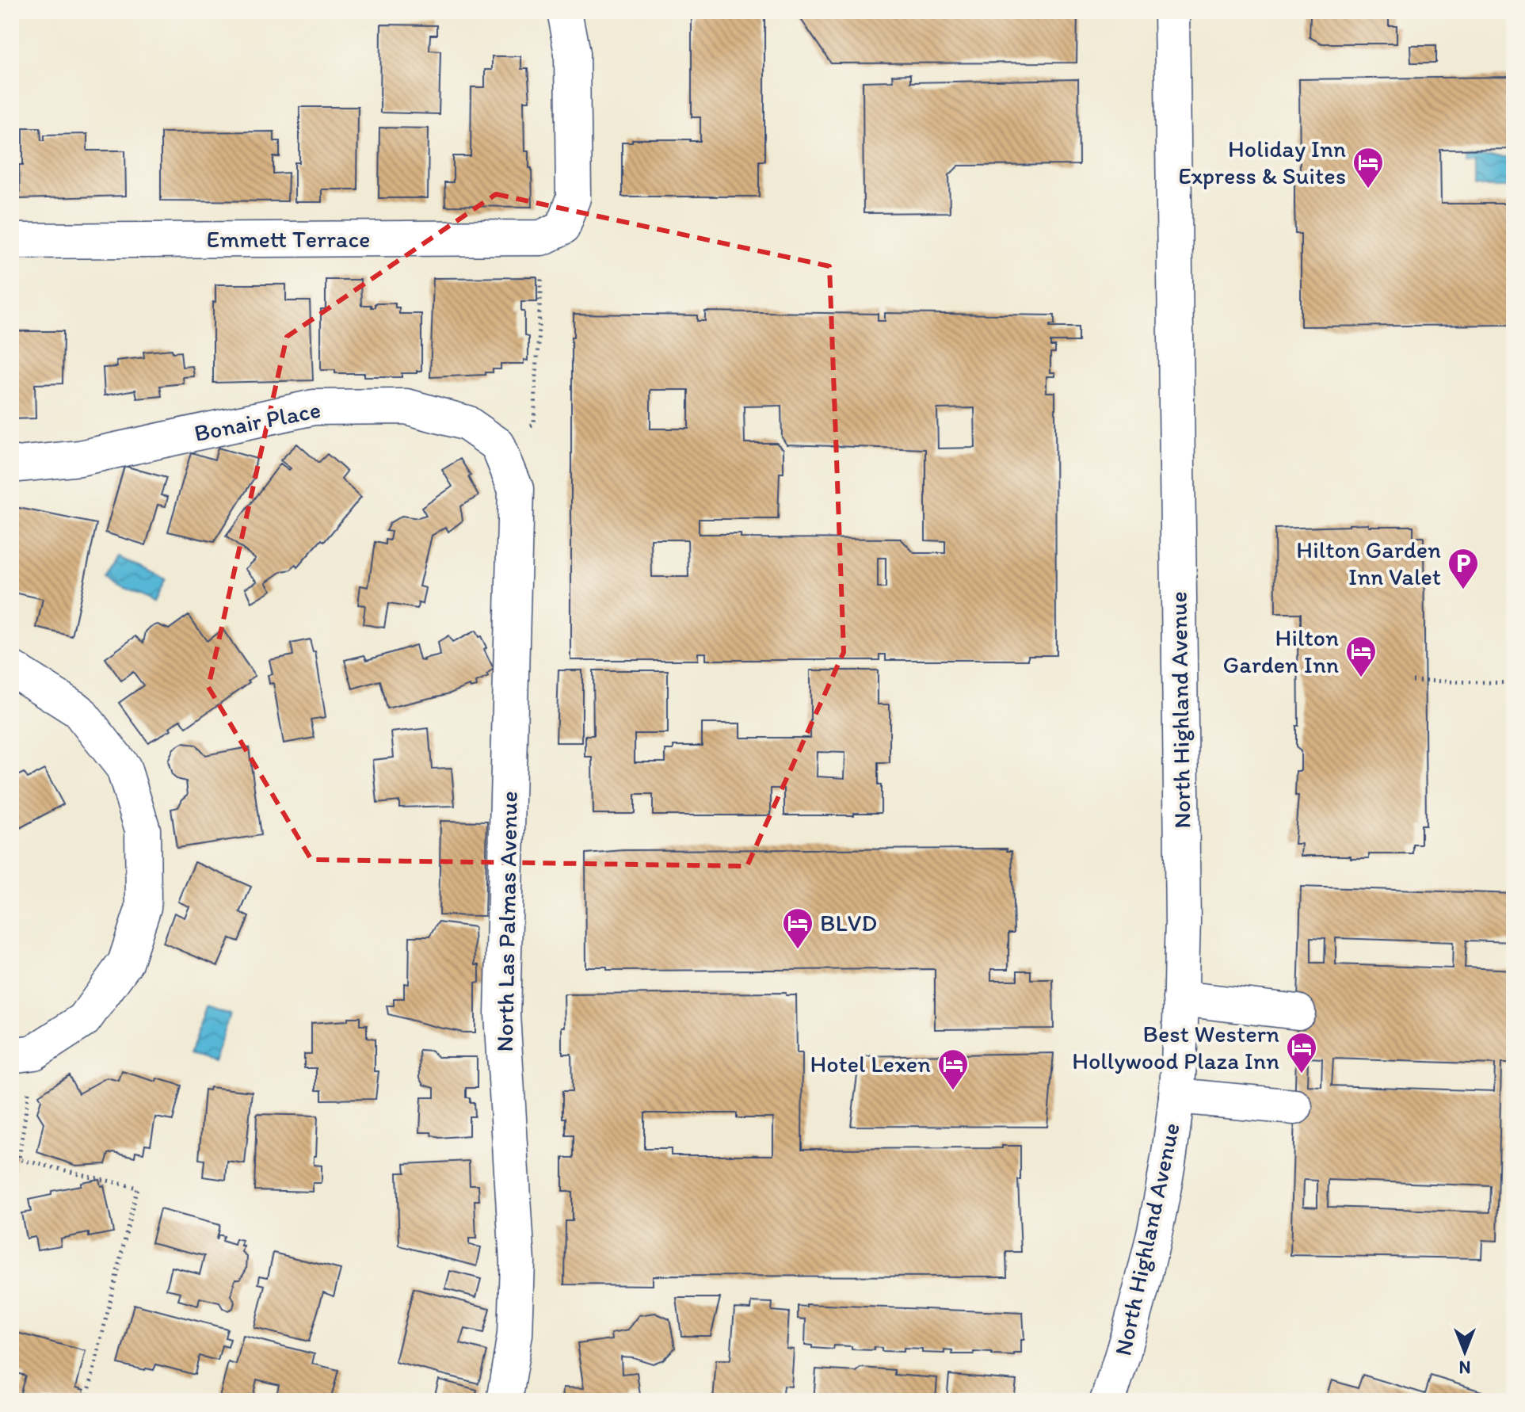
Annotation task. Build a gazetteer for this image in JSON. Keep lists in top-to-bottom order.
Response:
{
  "streets": {
    "street": [
      "Emmett Terrace",
      "Bonair Place",
      "North Highland Avenue",
      "North Las Palmas Avenue"
    ]
  },
  "crossings": [
    ["Bonair Place", "North Las Palmas Avenue"]
  ],
  "places": {
    "hotel": [
      "Holiday Inn Express & Suites",
      "Hilton Garden Inn",
      "BLVD",
      "Best Western Hollywood Plaza Inn",
      "Hotel Lexen"
    ],
    "parking": ["Hilton Garden Inn Valet"]
  },
  "north": "bottom"
}
